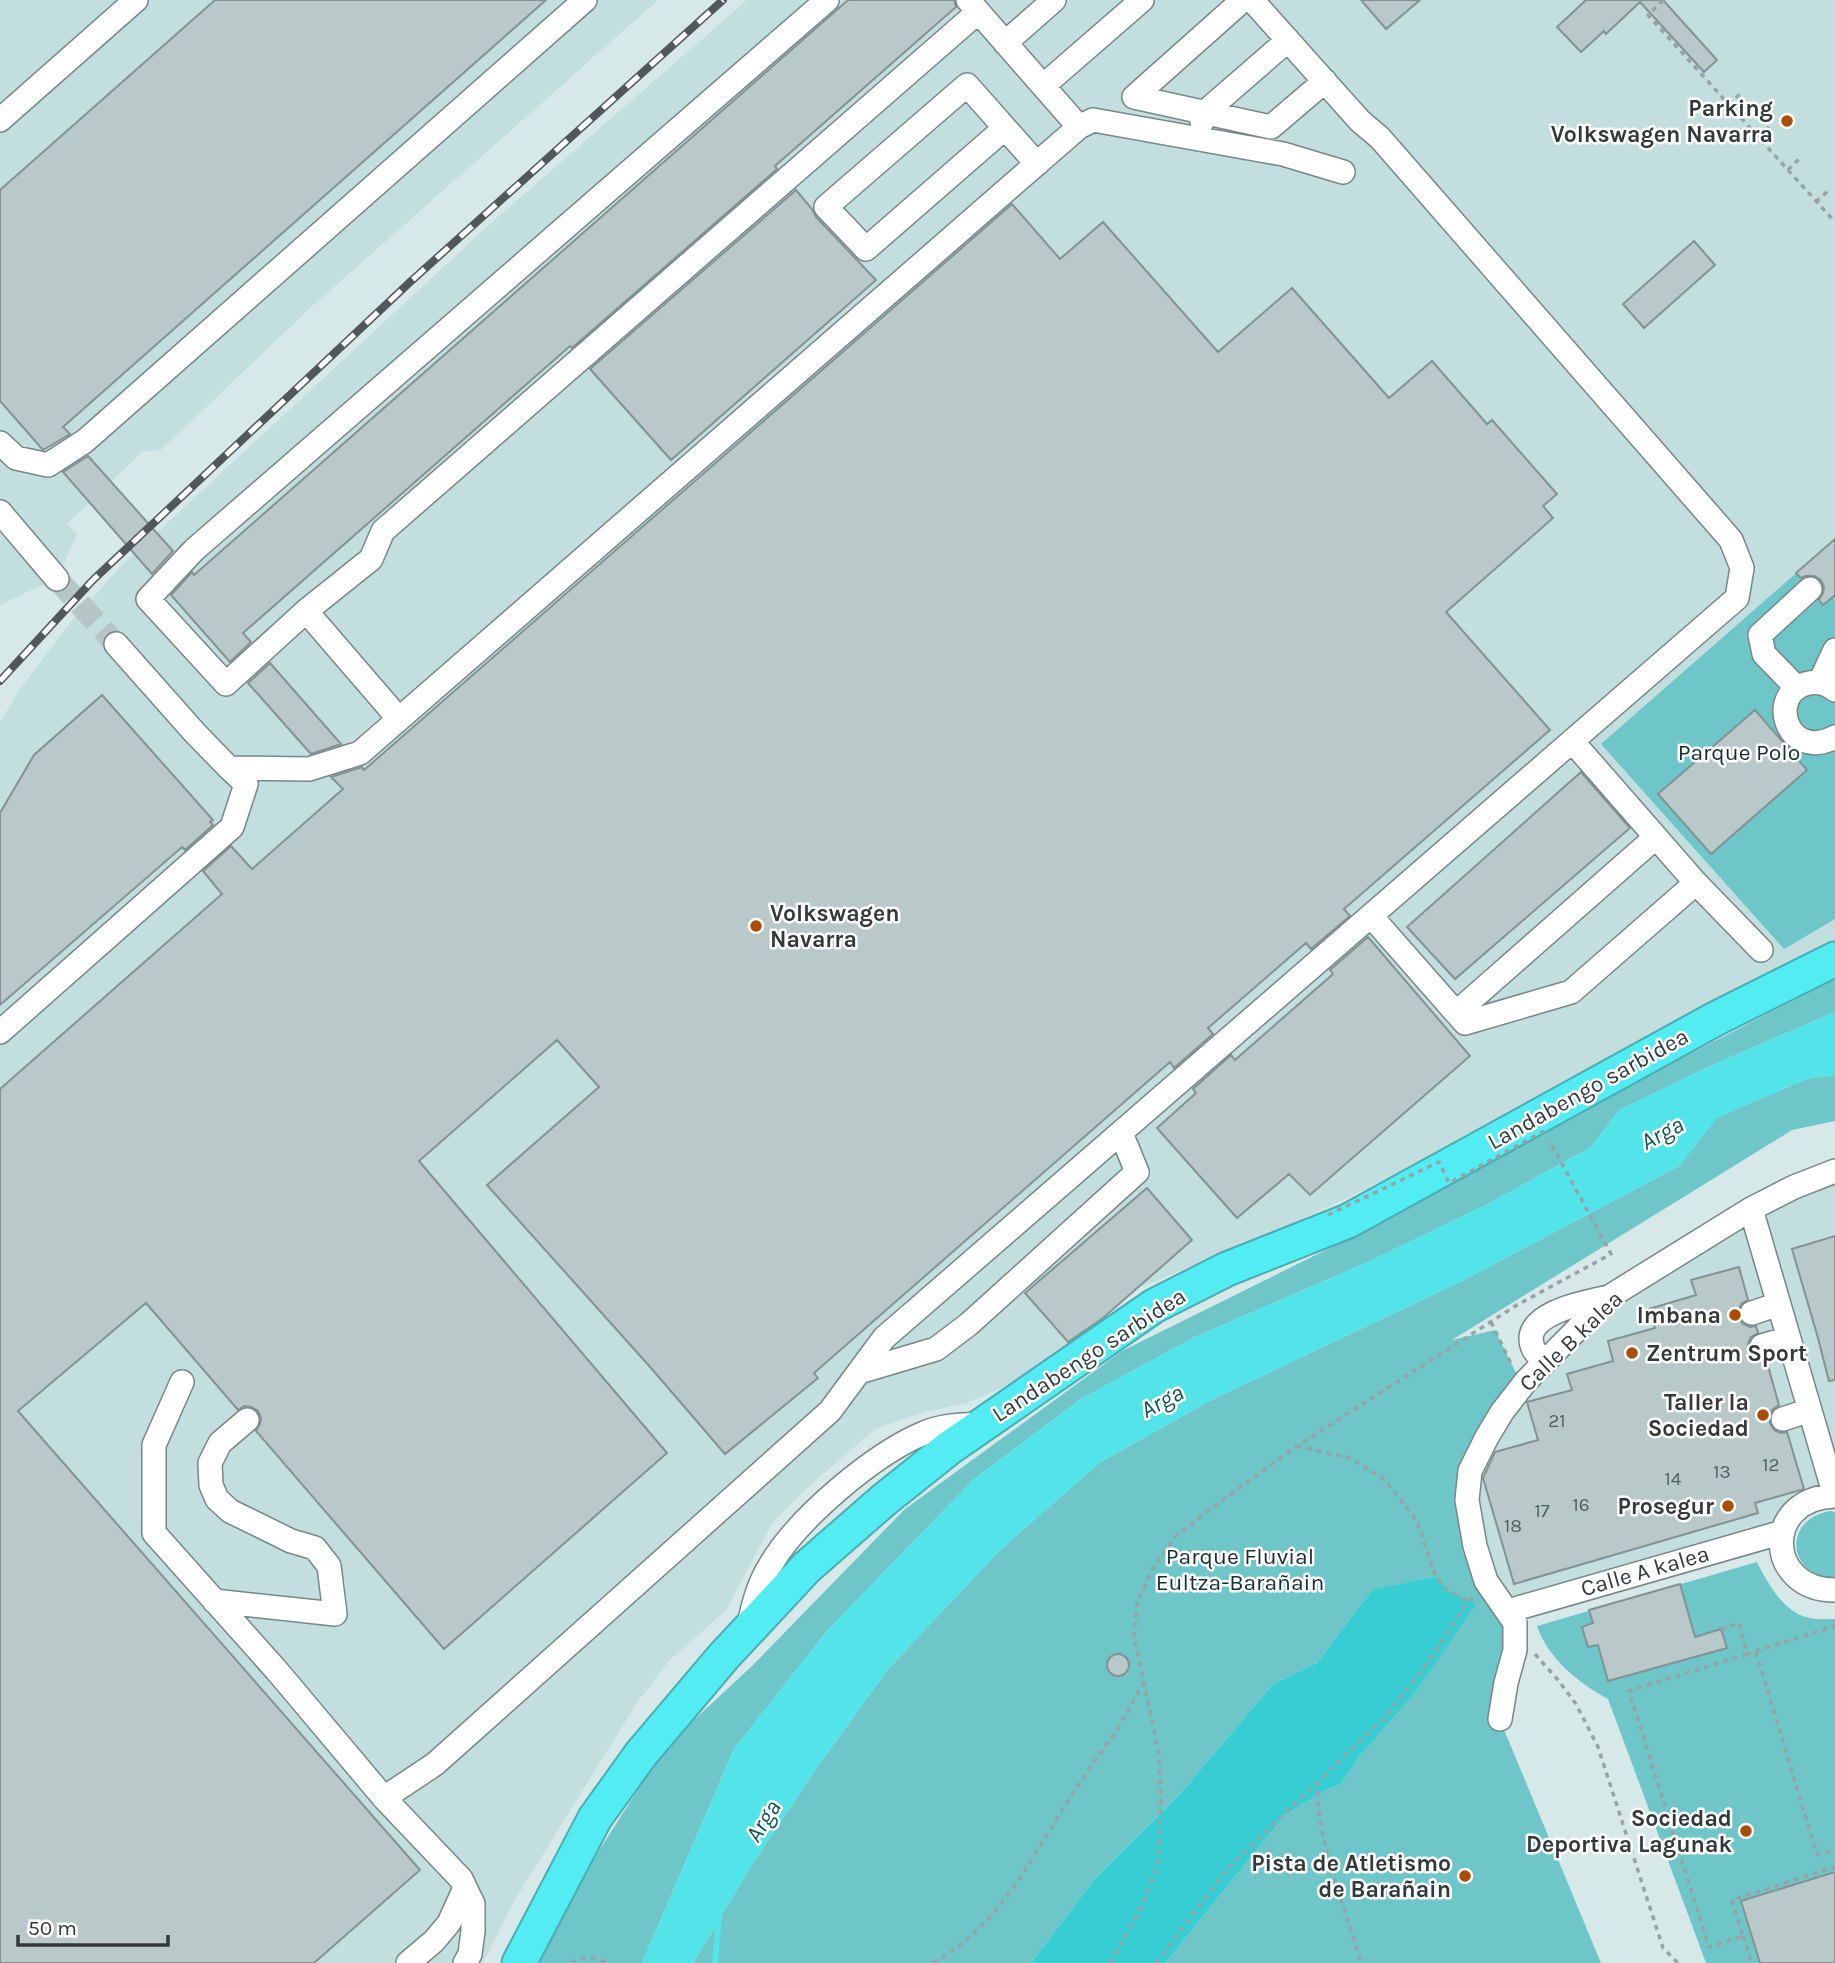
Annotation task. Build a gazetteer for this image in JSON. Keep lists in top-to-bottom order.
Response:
{
  "streets": {
    "highway": ["Landabengo sarbidea"],
    "street": ["Calle B kalea", "Calle A kalea"]
  },
  "crossings": [
    ["Calle B kalea", "Calle A kalea"]
  ],
  "water": ["Arga"],
  "parks": ["Parque Polo", "Parque Fluvial Eultza-Barañain"],
  "places": [
    "Parking Volkswagen Navarra",
    "Volkswagen Navarra",
    "Imbana",
    "Zentrum Sport",
    "Taller la Sociedad",
    "Prosegur",
    "Sociedad Deportiva Lagunak",
    "Pista de Atletismo de Barañain"
  ],
  "house_numbers": [
    "21",
    "12",
    "13",
    "14",
    "16",
    "17",
    "18"
  ],
  "scale_bar": "50 m"
}
